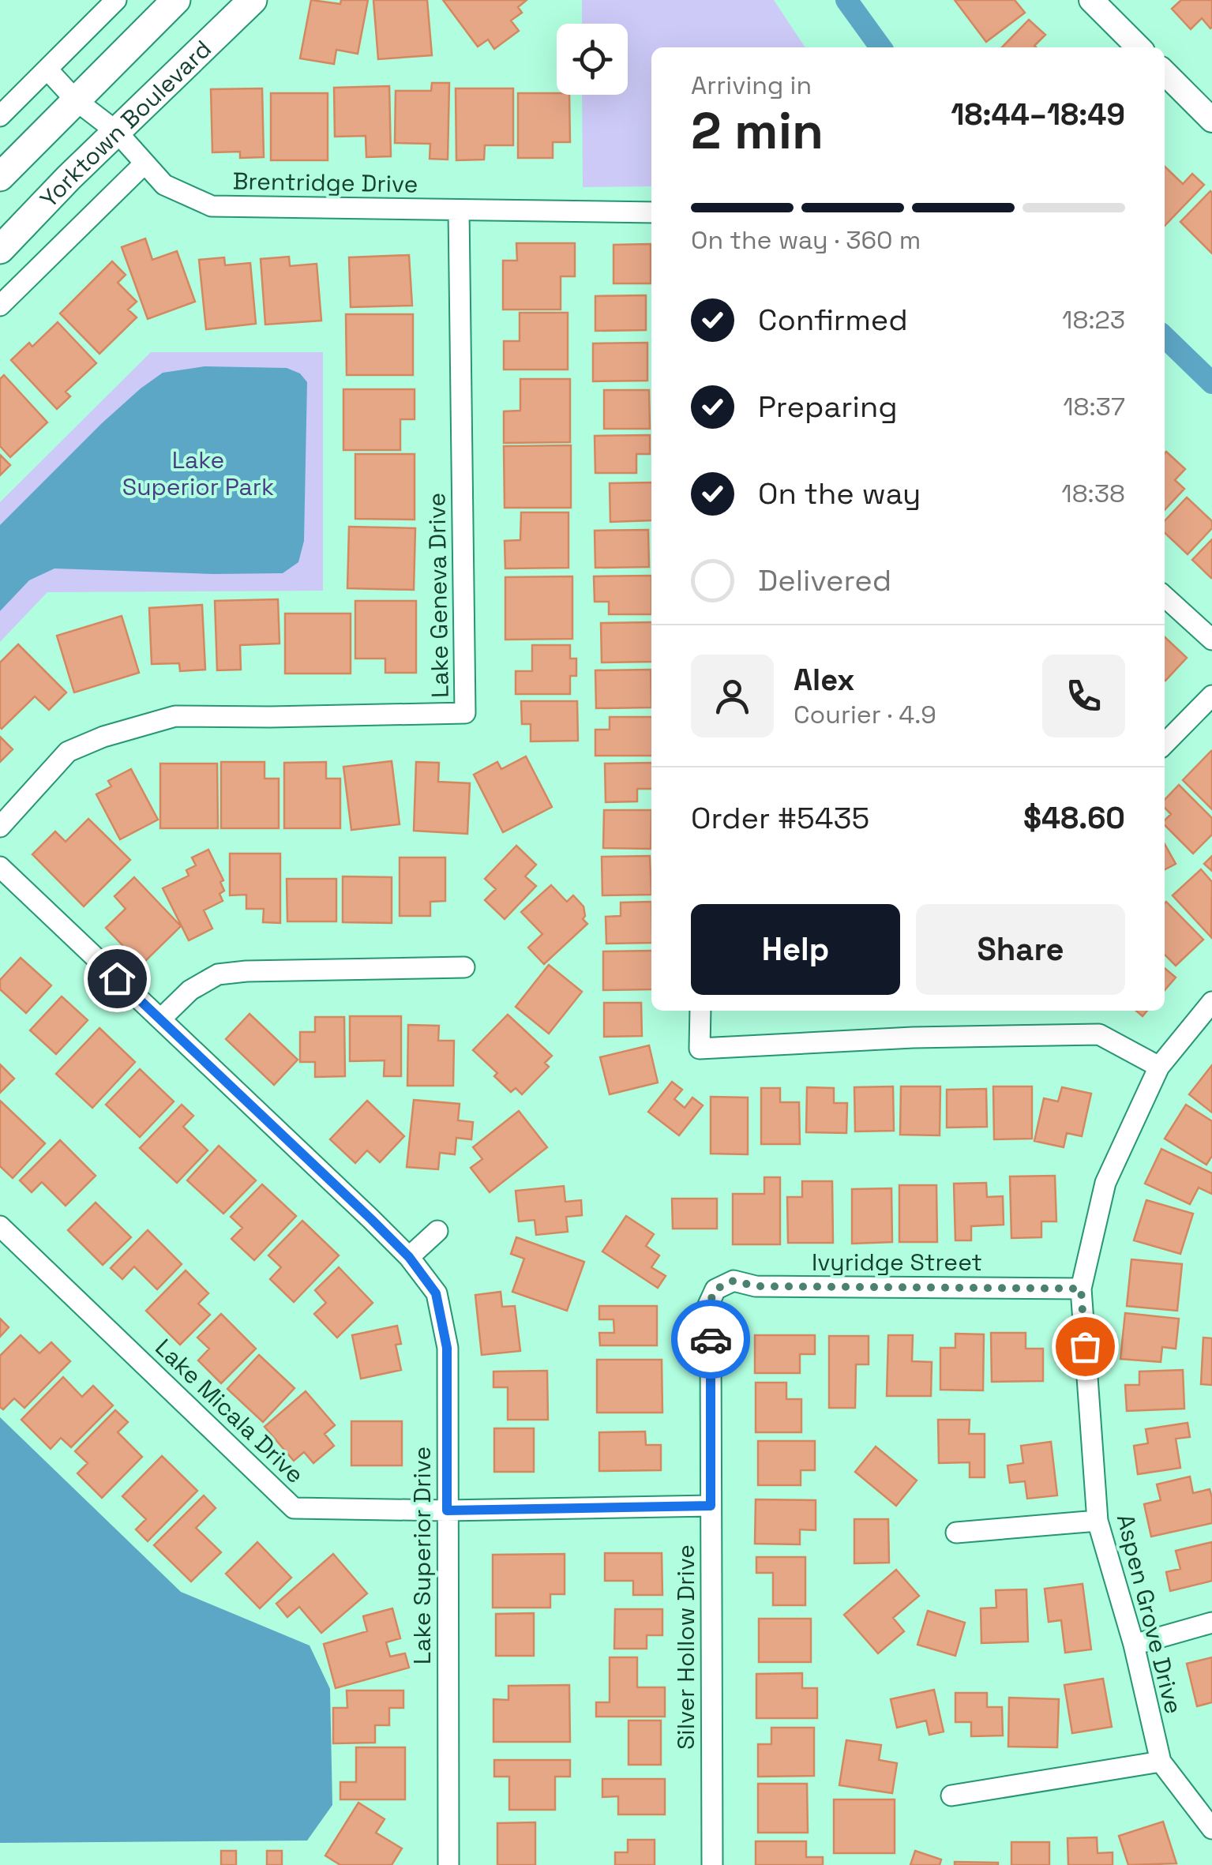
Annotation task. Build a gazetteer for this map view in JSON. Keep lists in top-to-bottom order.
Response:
{
  "streets": {
    "main road": ["Yorktown Boulevard"],
    "street": [
      "Brentridge Drive",
      "Lake Geneva Drive",
      "Ivyridge Street",
      "Lake Micala Drive",
      "Lake Superior Drive",
      "Aspen Grove Drive",
      "Silver Hollow Drive"
    ]
  },
  "crossings": [
    ["Yorktown Boulevard", "Brentridge Drive"],
    ["Brentridge Drive", "Lake Geneva Drive"],
    ["Ivyridge Street", "Aspen Grove Drive"],
    ["Ivyridge Street", "Silver Hollow Drive"],
    ["Lake Micala Drive", "Lake Superior Drive"],
    ["Lake Micala Drive", "Silver Hollow Drive"]
  ],
  "parks": ["Lake Superior Park"],
  "page": {
    "heading": ["2 min", "Arriving in", "18:44–18:49"],
    "panel": [
      "Alex",
      "Courier · 4.9",
      "Order #5435",
      "$48.60"
    ],
    "bar": "On the way · 360 m",
    "list": [
      ["Confirmed", "18:23"],
      ["Preparing", "18:37"],
      ["On the way", "18:38"],
      "Delivered"
    ],
    "buttons": ["Help", "Share"]
  }
}
